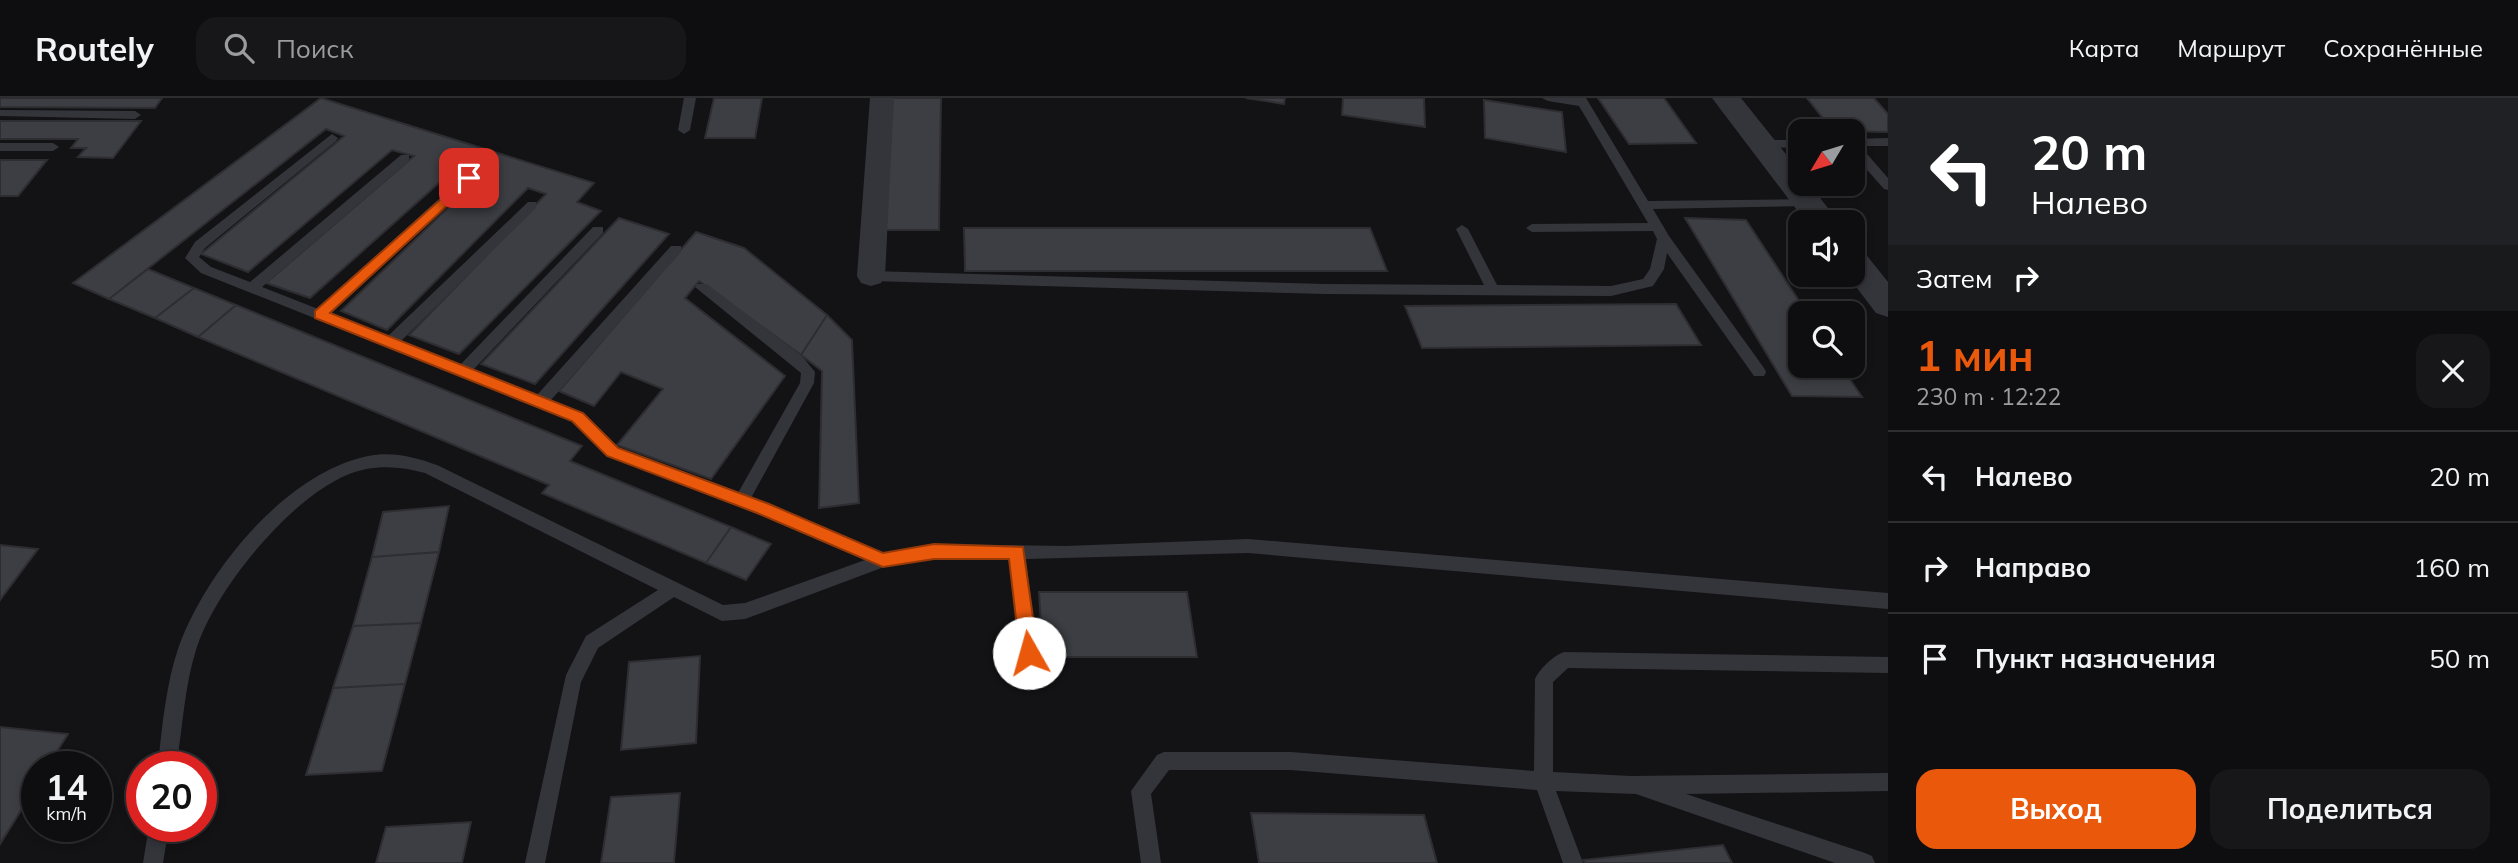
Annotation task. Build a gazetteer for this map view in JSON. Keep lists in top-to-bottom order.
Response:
{
  "north": "bottom left",
  "page": {
    "header": "Routely",
    "search": "Поиск",
    "nav": ["Карта", "Маршрут", "Сохранённые"],
    "turn": ["20 m", "Налево"],
    "then": "Затем",
    "heading": ["1 мин", "230 m · 12:22"],
    "list": [
      {
        "name": "Налево",
        "value": "20 m"
      },
      {
        "name": "Направо",
        "value": "160 m"
      },
      {
        "name": "Пункт назначения",
        "value": "50 m"
      }
    ],
    "speed": "14 km/h",
    "limit": "20",
    "buttons": ["Выход", "Поделиться"]
  }
}
